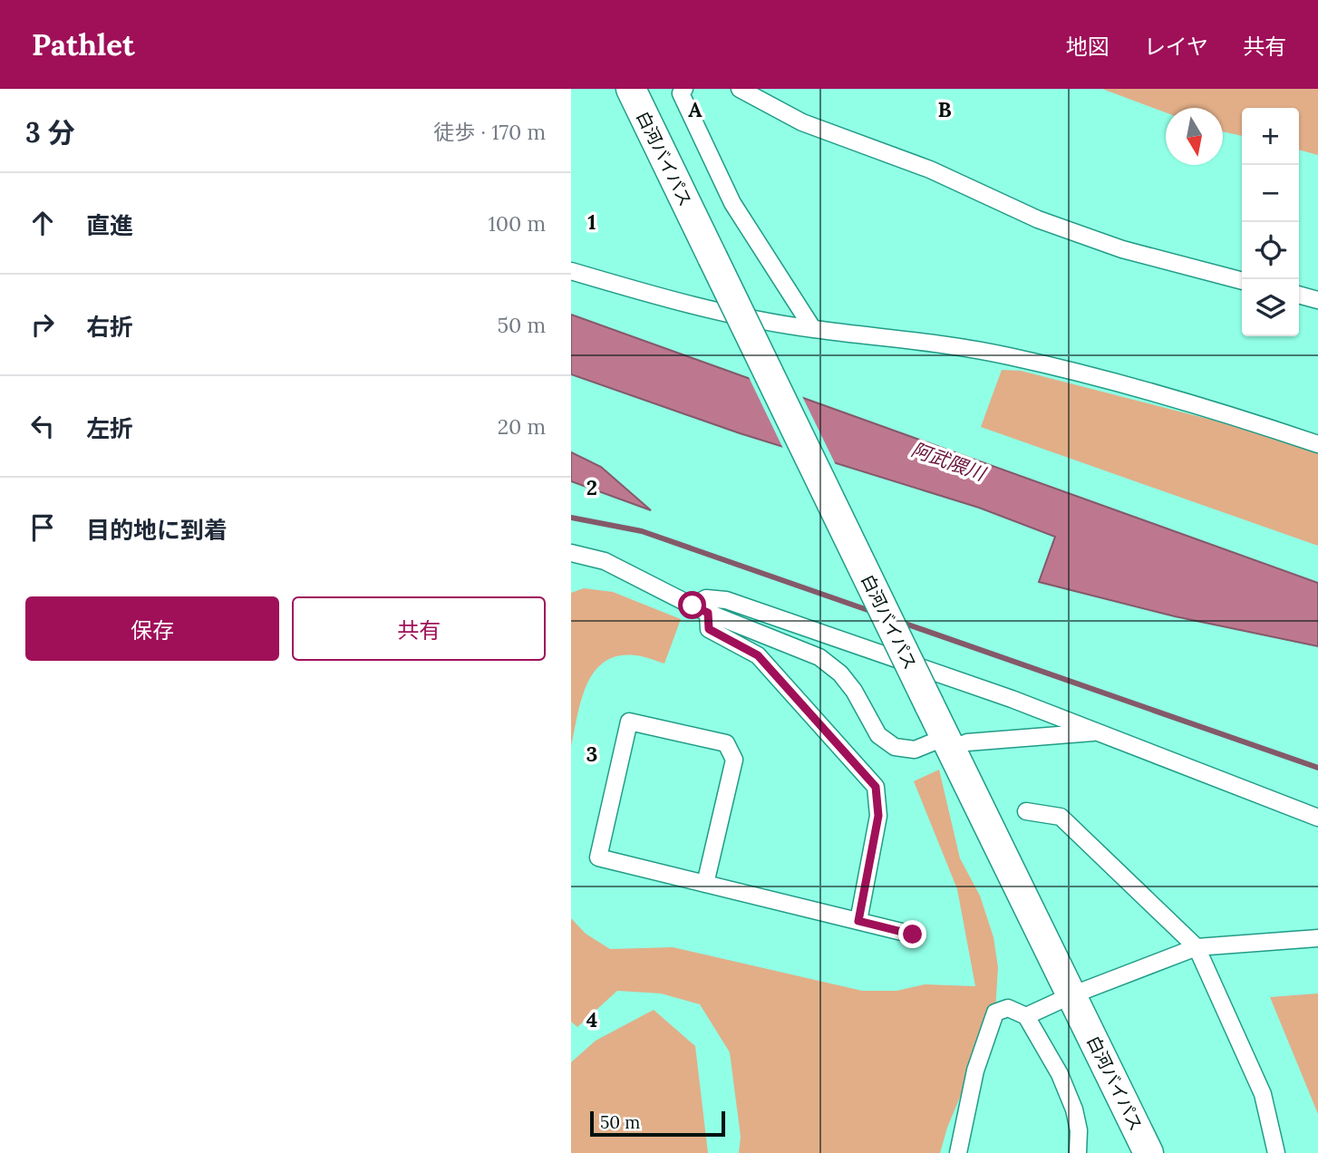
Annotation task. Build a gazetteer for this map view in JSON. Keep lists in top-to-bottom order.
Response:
{
  "streets": {
    "highway": ["白河バイパス"]
  },
  "water": ["阿武隈川"],
  "scale_bar": "50 m",
  "north": "bottom",
  "page": {
    "header": "Pathlet",
    "nav": ["地図", "レイヤ", "共有"],
    "heading": ["3 分", "徒歩 · 170 m"],
    "map_buttons": ["+", "−"],
    "list": [
      ["直進", "100 m"],
      ["右折", "50 m"],
      ["左折", "20 m"],
      "目的地に到着"
    ],
    "buttons": ["保存", "共有"],
    "scale": "50 m"
  },
  "grid": {
    "columns": ["A", "B"],
    "rows": [
      "1",
      "2",
      "3",
      "4"
    ]
  }
}
